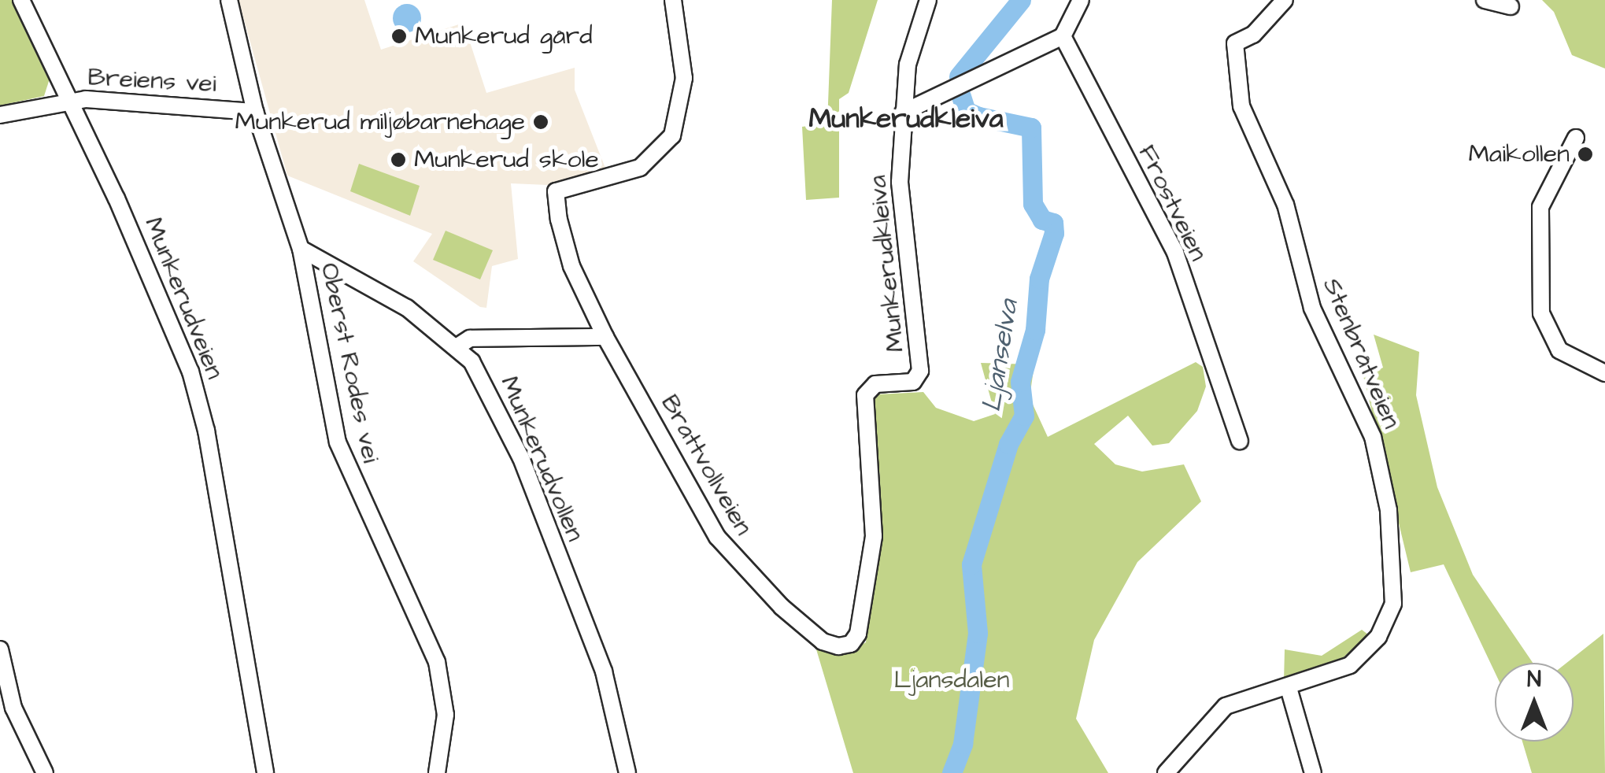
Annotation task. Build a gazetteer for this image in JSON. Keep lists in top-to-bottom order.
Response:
{
  "streets": {
    "street": [
      "Breiens vei",
      "Frostveien",
      "Munkerudkleiva",
      "Munkerudveien",
      "Stenbråtveien",
      "Oberst Rodes vei",
      "Munkerudvollen",
      "Brattvollveien"
    ]
  },
  "crossings": [
    ["Breiens vei", "Munkerudveien"],
    ["Breiens vei", "Oberst Rodes vei"],
    ["Munkerudkleiva", "Brattvollveien"],
    ["Oberst Rodes vei", "Munkerudvollen"]
  ],
  "districts": ["Munkerudkleiva"],
  "water": ["Ljanselva"],
  "parks": ["Ljansdalen"],
  "places": [
    "Munkerud gård",
    "Munkerud miljøbarnehage",
    "Maikollen",
    "Munkerud skole"
  ],
  "north": "top"
}
